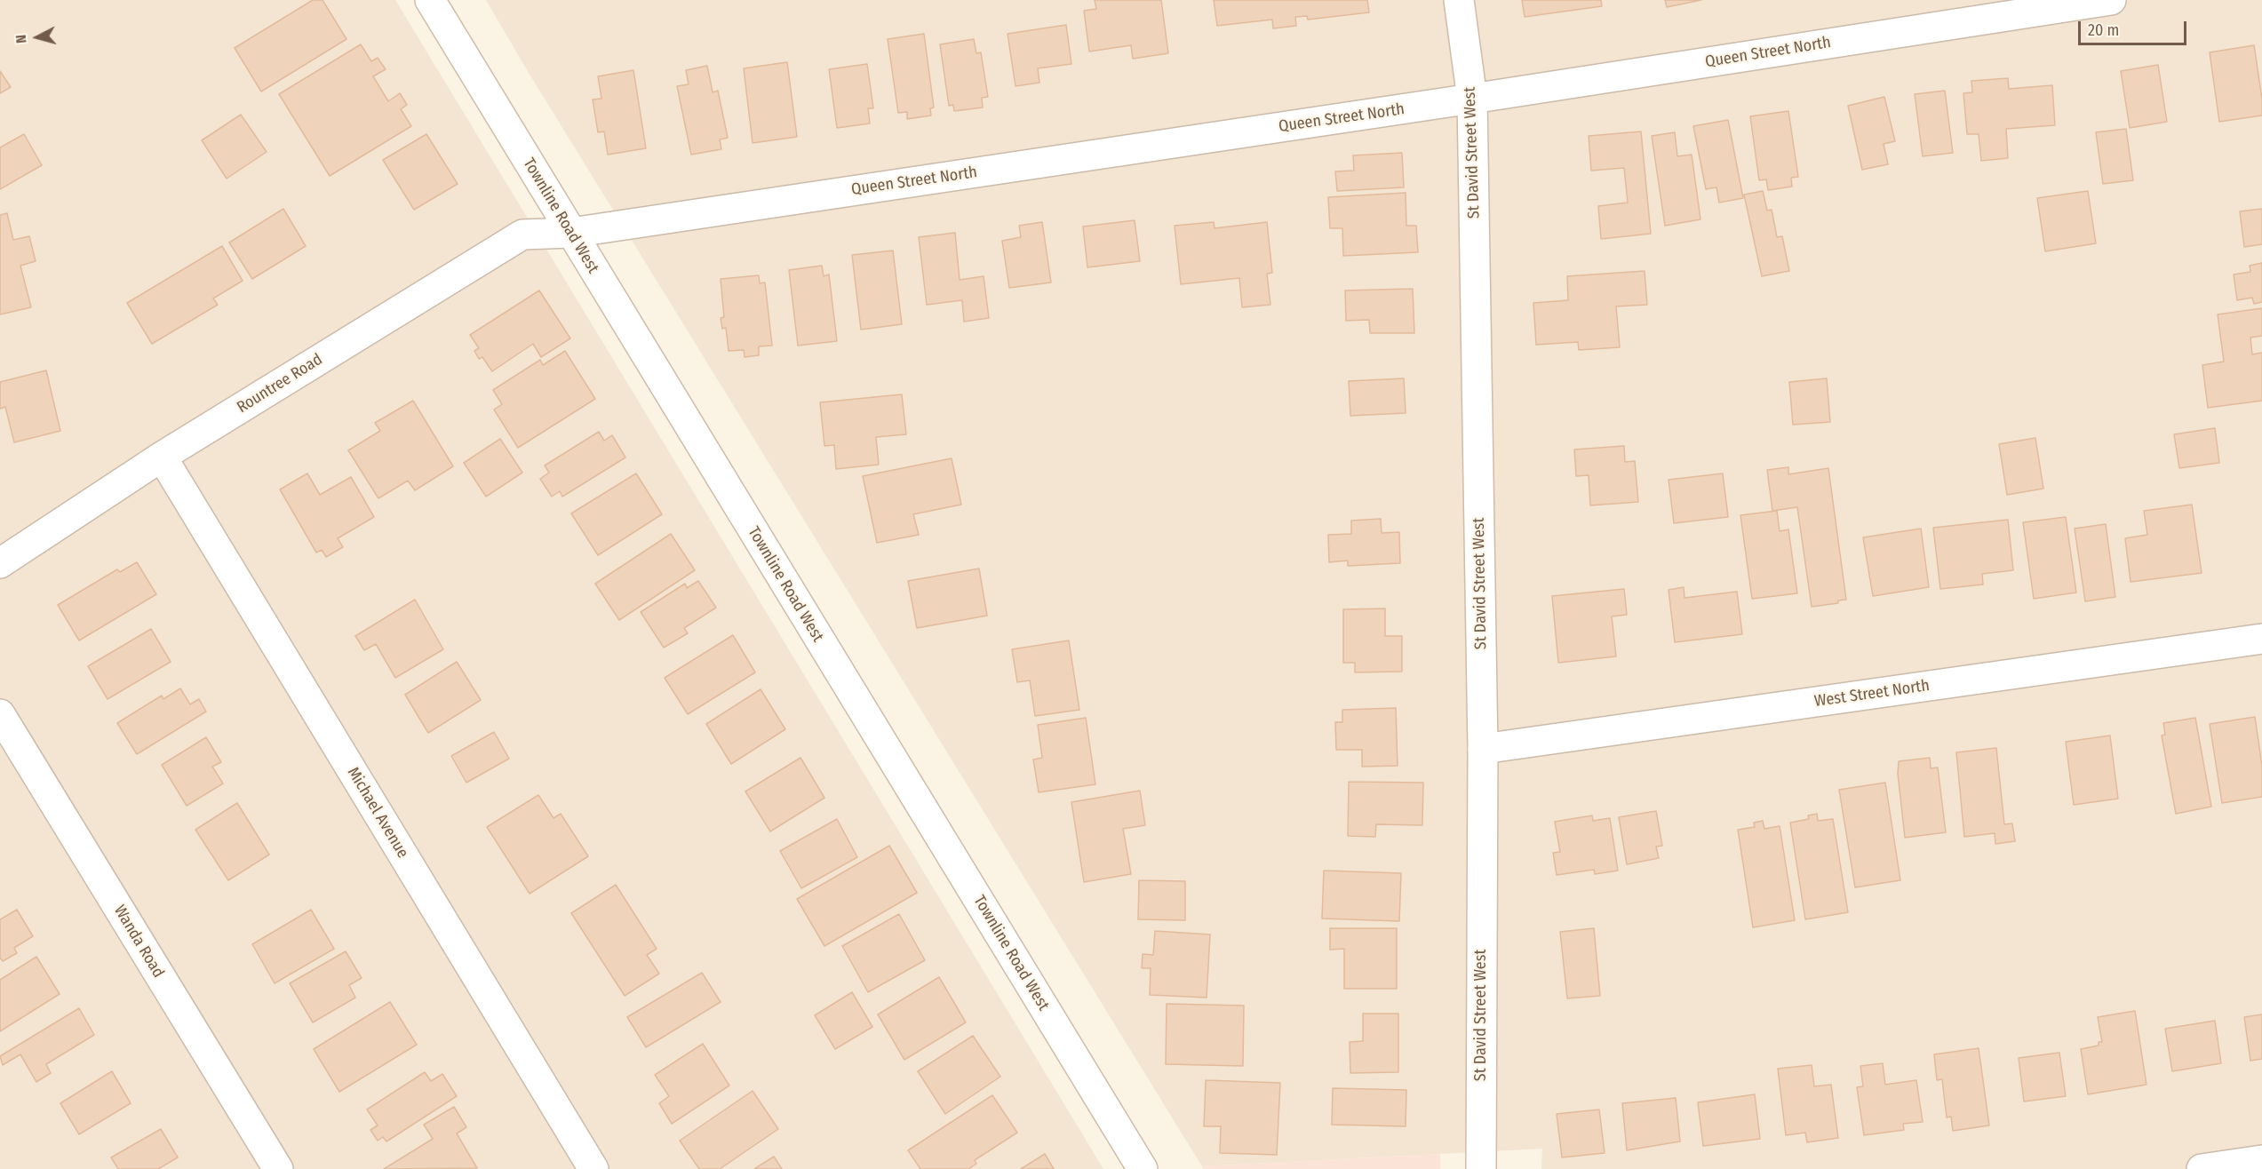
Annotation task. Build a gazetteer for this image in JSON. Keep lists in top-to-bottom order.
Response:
{
  "streets": {
    "street": [
      "Queen Street North",
      "St David Street West",
      "Townline Road West",
      "Rountree Road",
      "West Street North",
      "Michael Avenue",
      "Wanda Road"
    ]
  },
  "crossings": [
    ["Queen Street North", "St David Street West"],
    ["Queen Street North", "Townline Road West"],
    ["Queen Street North", "Rountree Road"],
    ["St David Street West", "West Street North"],
    ["Townline Road West", "Rountree Road"],
    ["Rountree Road", "Michael Avenue"]
  ],
  "scale_bar": "20 m",
  "north": "left"
}
